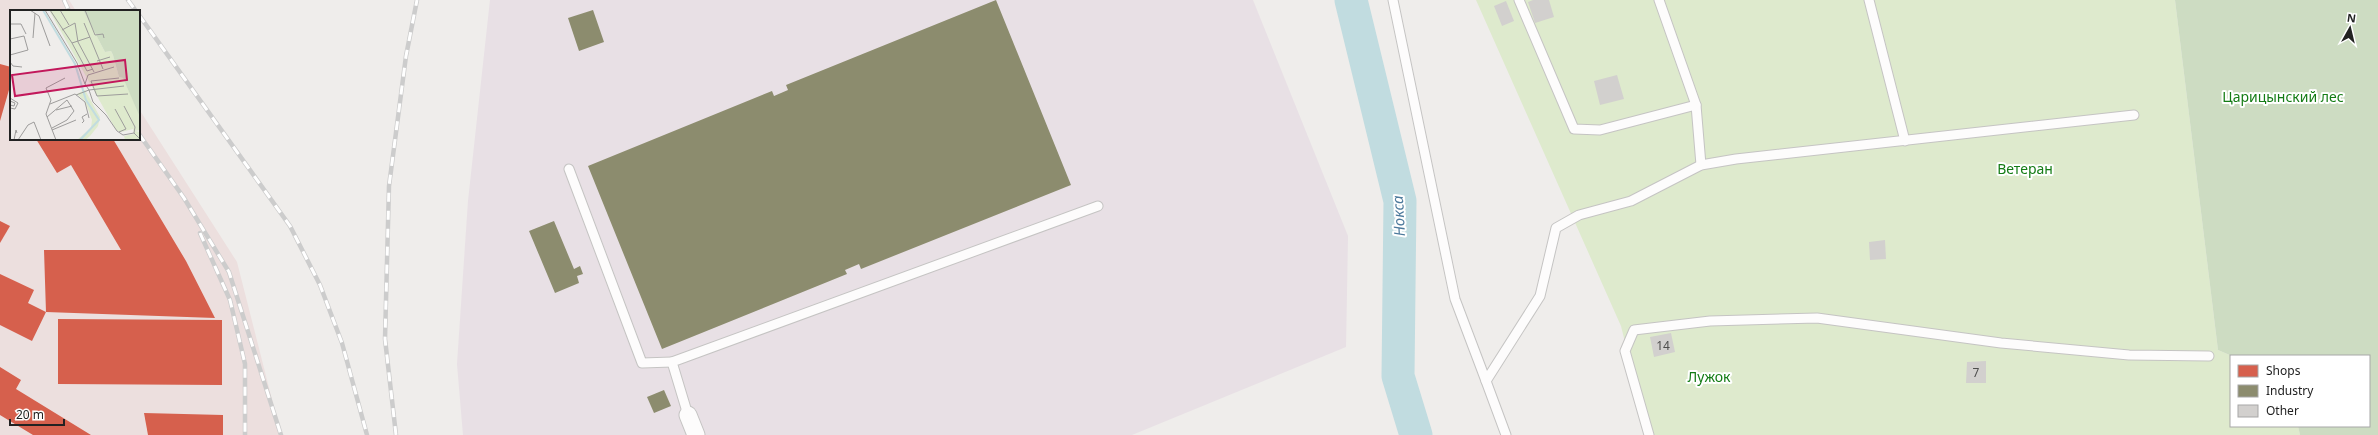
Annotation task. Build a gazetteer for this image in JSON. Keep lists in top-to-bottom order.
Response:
{
  "water": ["Нокса"],
  "parks": ["Царицынский лес", "Ветеран", "Лужок"],
  "house_numbers": ["14", "7"],
  "legend": ["Shops", "Industry", "Other"],
  "scale_bar": "20 m",
  "north": "top"
}
